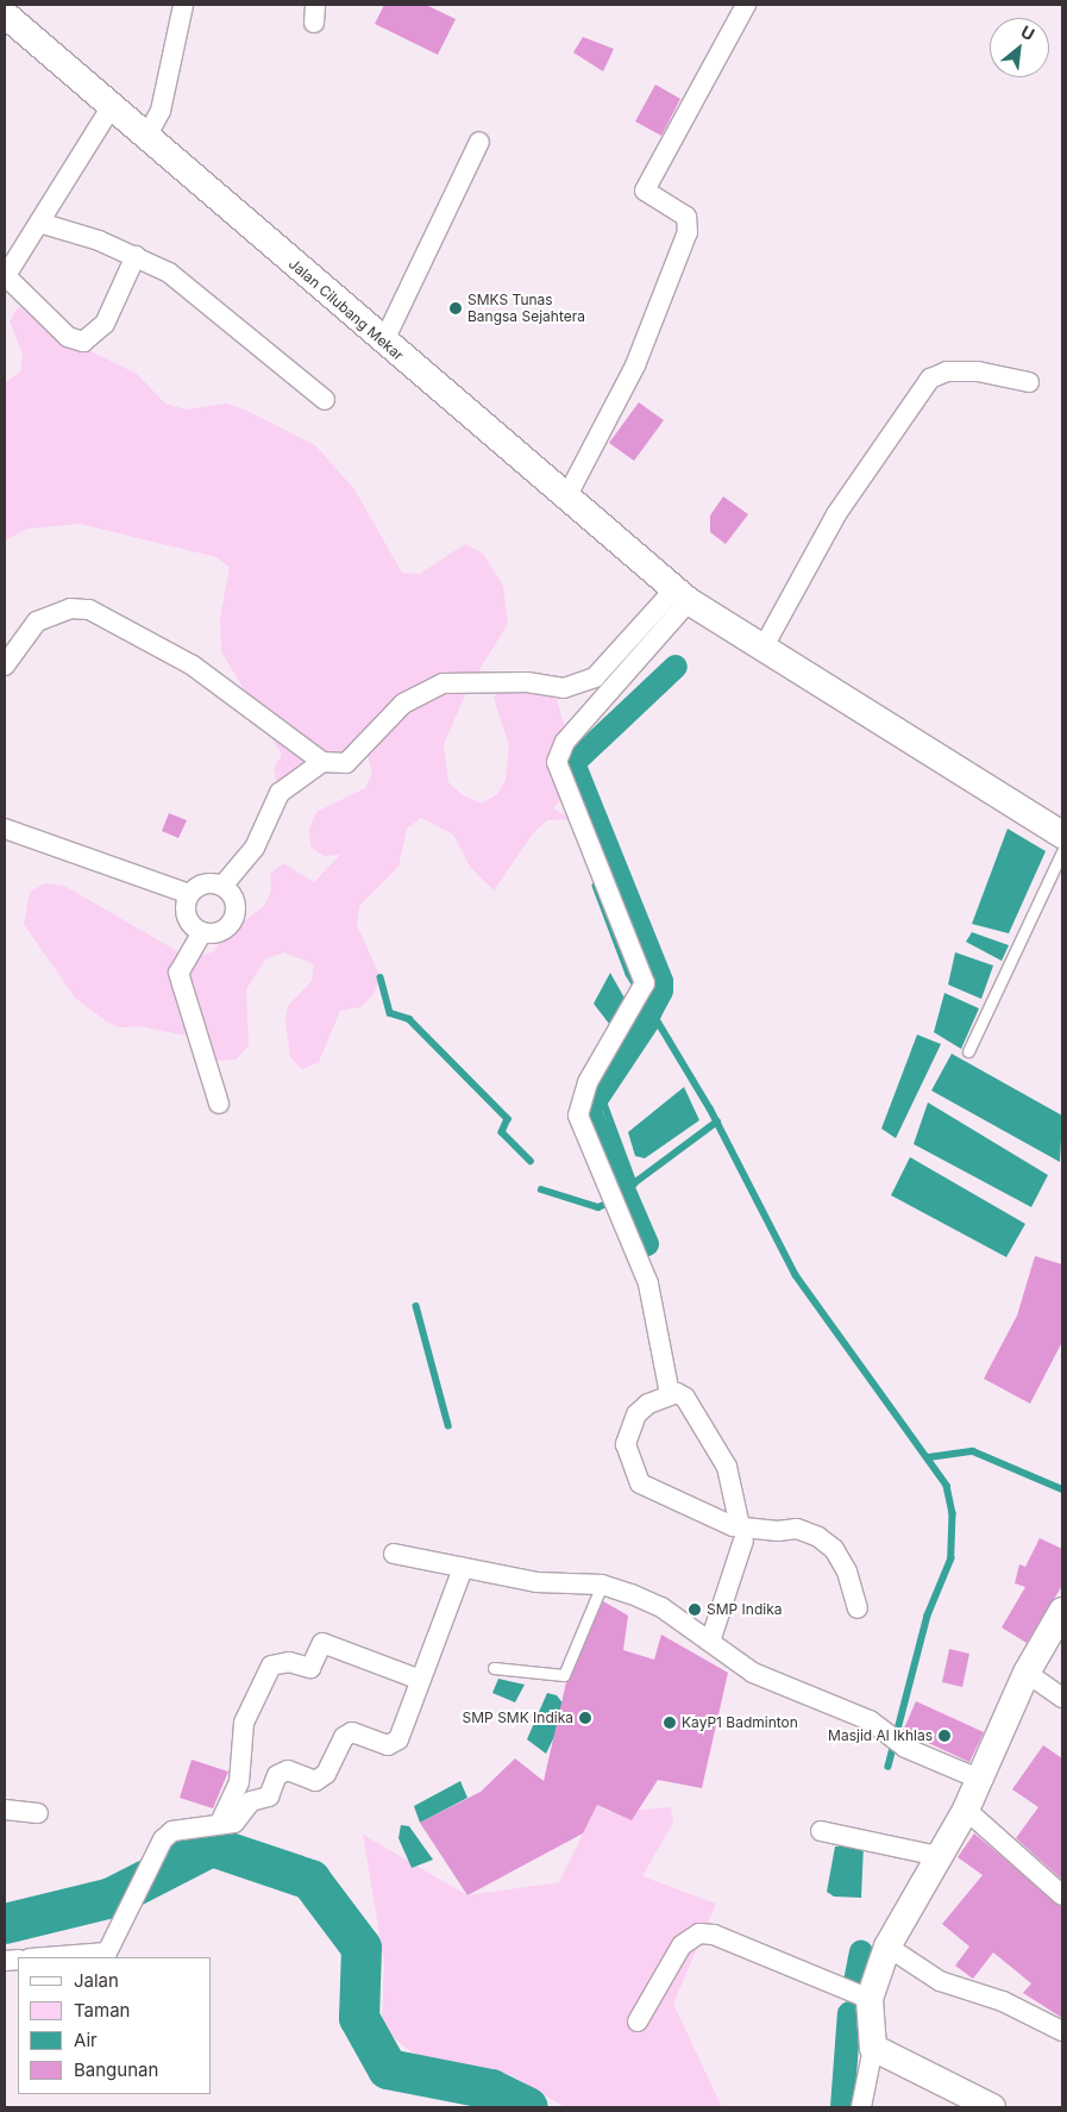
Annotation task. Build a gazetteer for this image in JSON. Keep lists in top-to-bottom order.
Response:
{
  "streets": {
    "street": ["Jalan Cilubang Mekar"]
  },
  "places": [
    "SMKS Tunas Bangsa Sejahtera",
    "SMP Indika",
    "SMP SMK Indika",
    "KayP1 Badminton",
    "Masjid Al Ikhlas"
  ],
  "legend": [
    "Jalan",
    "Taman",
    "Air",
    "Bangunan"
  ],
  "north": "top right"
}
